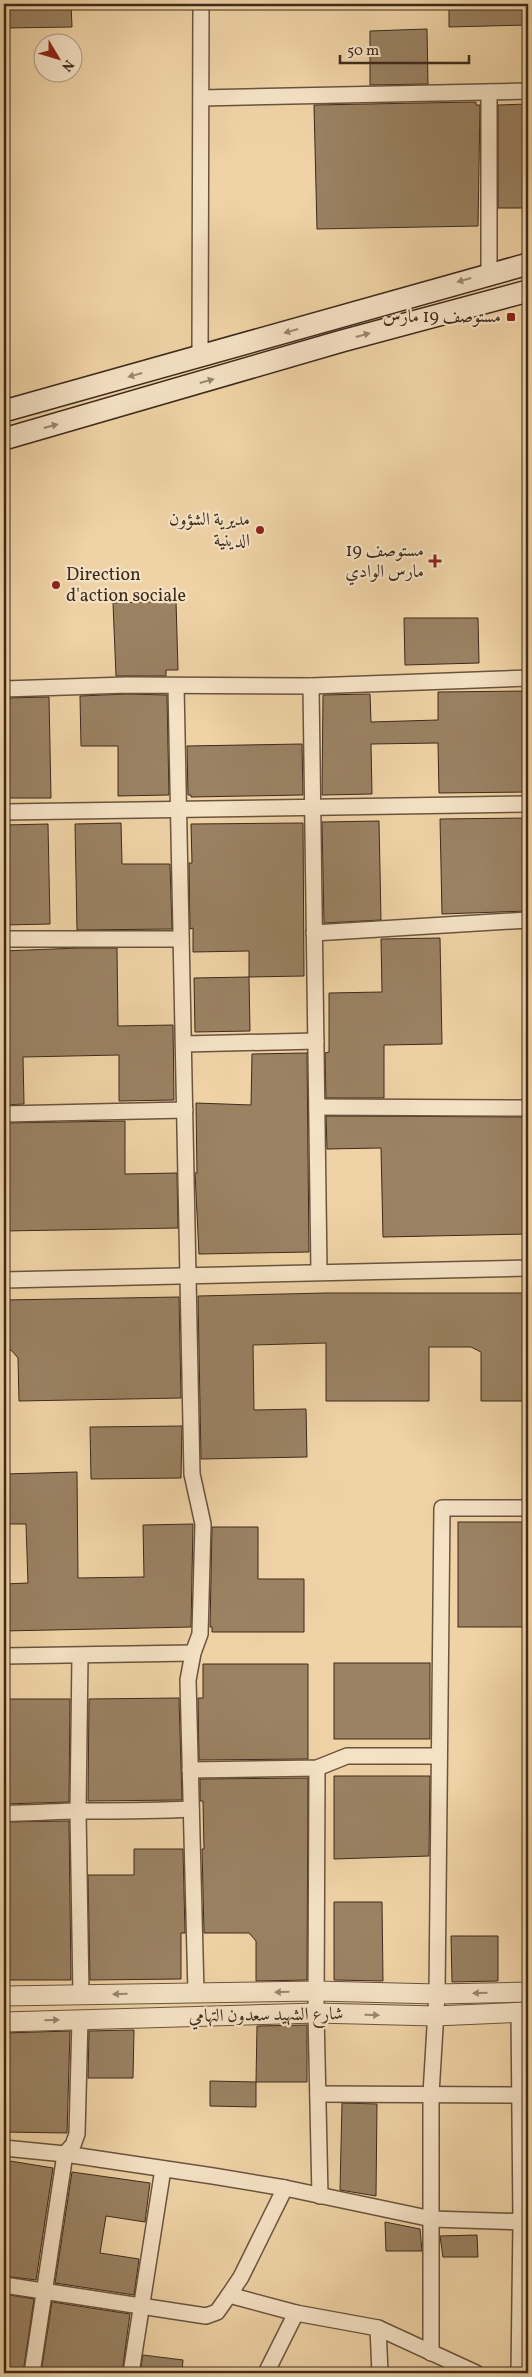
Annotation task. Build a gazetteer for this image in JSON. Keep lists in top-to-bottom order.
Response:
{
  "streets": {
    "street": ["شارع الشهيد سعدون التهامي"]
  },
  "places": {
    "transit": ["مستوصف 19 مارس"],
    "other": ["مديرية الشؤون الدينية", "Direction d'action sociale"],
    "health": ["مستوصف 19 مارس الوادي"]
  },
  "scale_bar": "50 m",
  "north": "bottom right"
}
